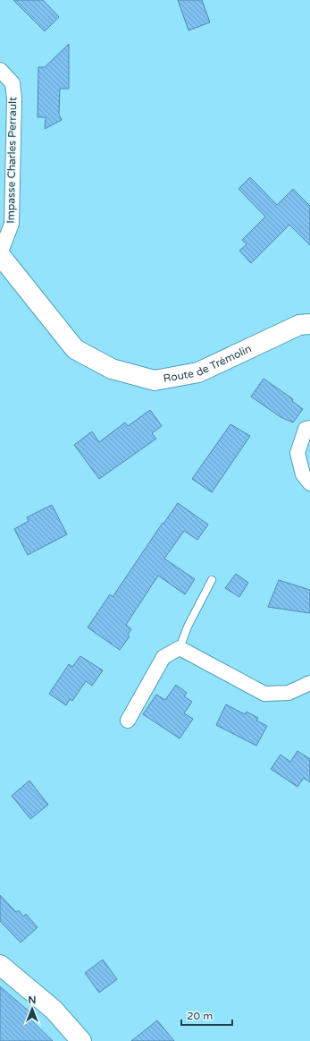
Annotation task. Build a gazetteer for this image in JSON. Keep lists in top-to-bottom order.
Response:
{
  "streets": {
    "street": ["Impasse Charles Perrault", "Route de Trémolin"]
  },
  "crossings": [
    ["Impasse Charles Perrault", "Route de Trémolin"]
  ],
  "scale_bar": "20 m",
  "north": "top"
}
